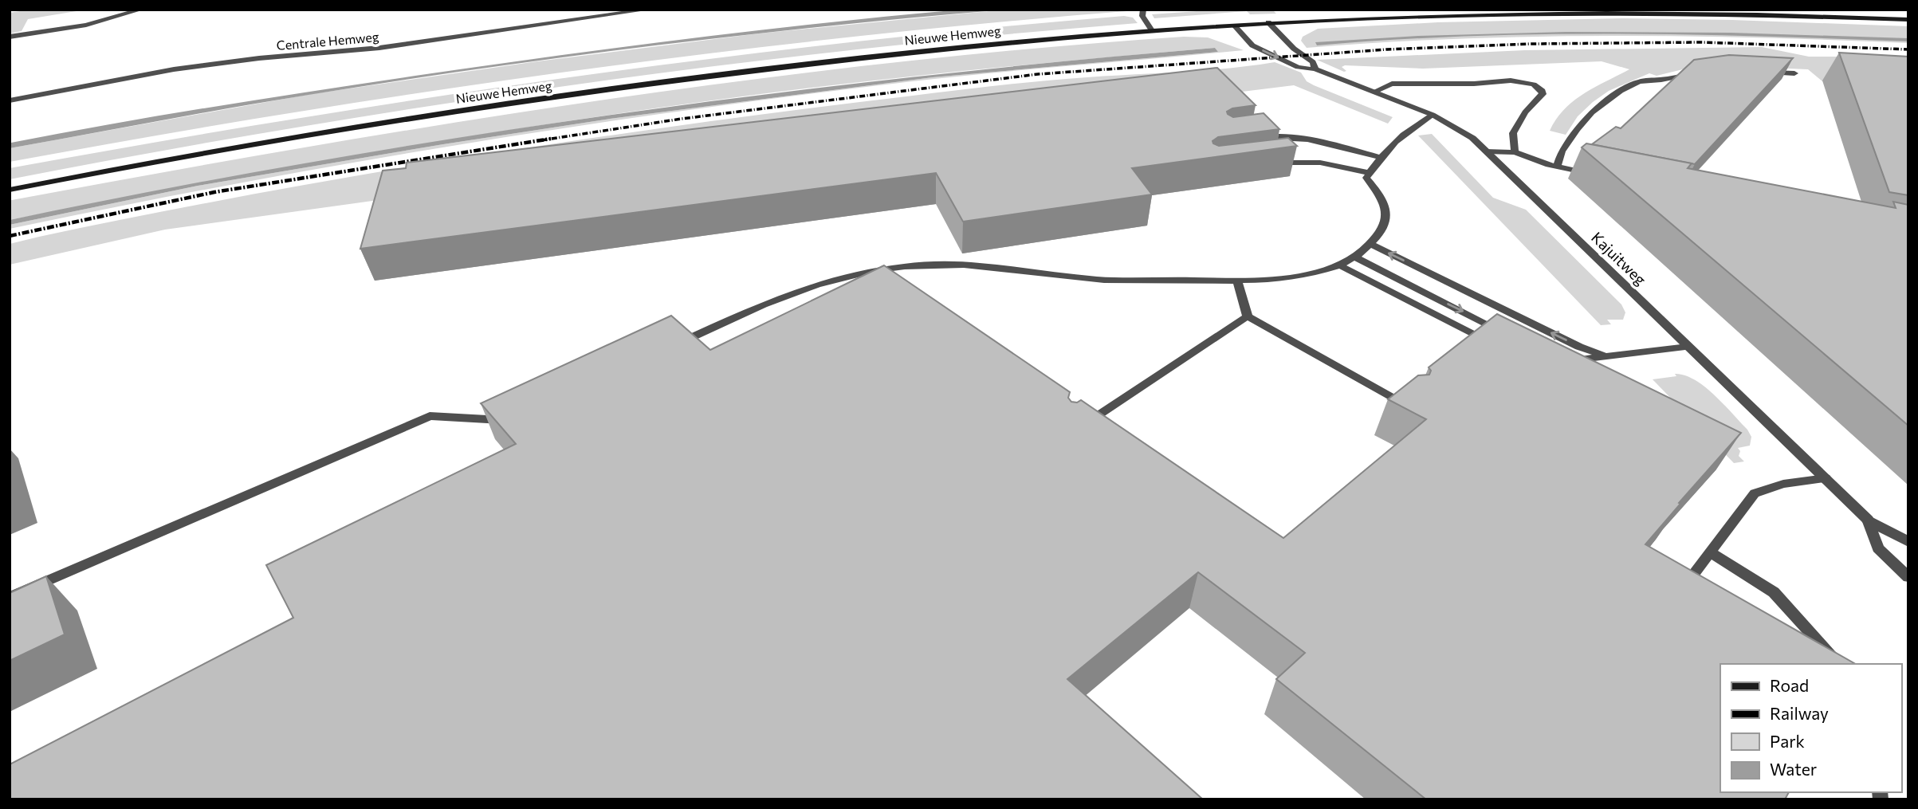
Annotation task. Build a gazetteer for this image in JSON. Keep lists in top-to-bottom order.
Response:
{
  "streets": {
    "main road": ["Nieuwe Hemweg"],
    "street": ["Centrale Hemweg", "Kajuitweg"]
  },
  "crossings": [
    ["Nieuwe Hemweg", "Kajuitweg"]
  ],
  "legend": [
    "Road",
    "Railway",
    "Park",
    "Water"
  ]
}
